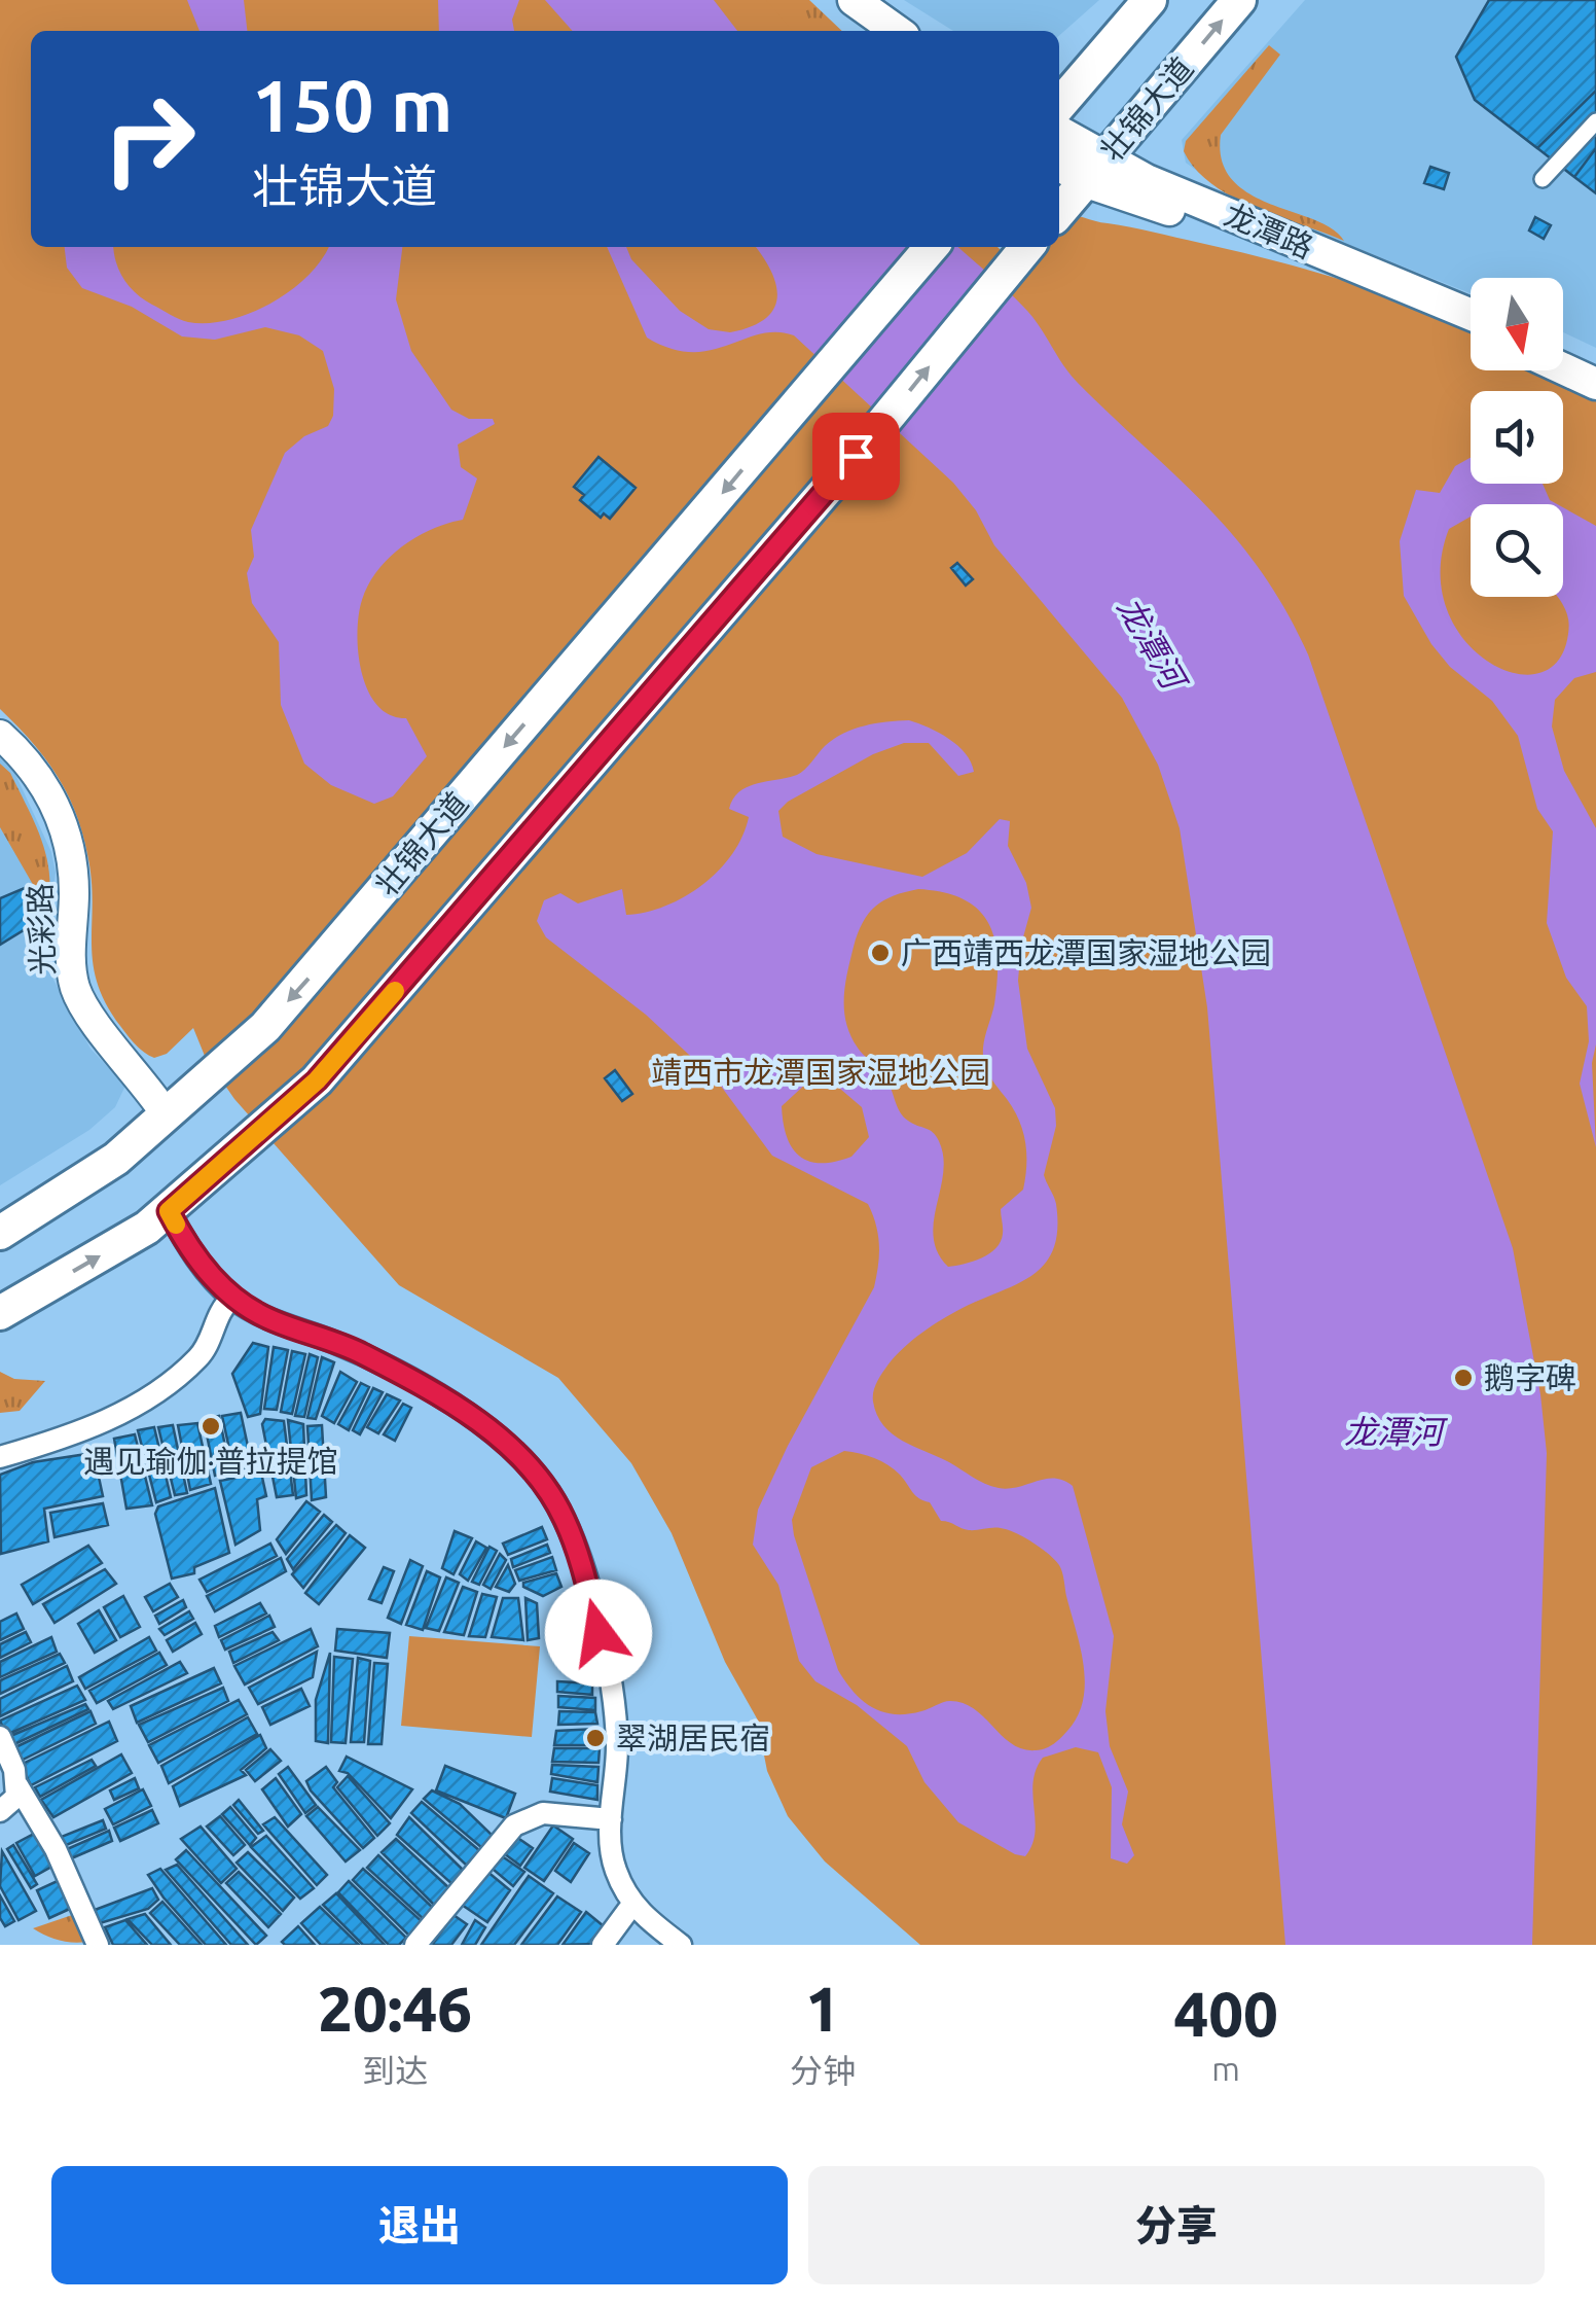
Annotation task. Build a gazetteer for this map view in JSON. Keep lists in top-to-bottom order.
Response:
{
  "streets": {
    "main road": ["壮锦大道", "龙潭路"],
    "street": ["光彩路"]
  },
  "crossings": [
    ["壮锦大道", "龙潭路"],
    ["壮锦大道", "光彩路"]
  ],
  "water": ["龙潭河"],
  "parks": ["靖西市龙潭国家湿地公园"],
  "places": [
    "广西靖西龙潭国家湿地公园",
    "鹅字碑",
    "遇见瑜伽·普拉提馆",
    "翠湖居民宿"
  ],
  "north": "bottom",
  "page": {
    "turn": ["150 m", "壮锦大道"],
    "eta": [
      "20:46",
      "到达",
      "1",
      "分钟",
      "400",
      "m"
    ],
    "buttons": ["退出", "分享"]
  }
}
